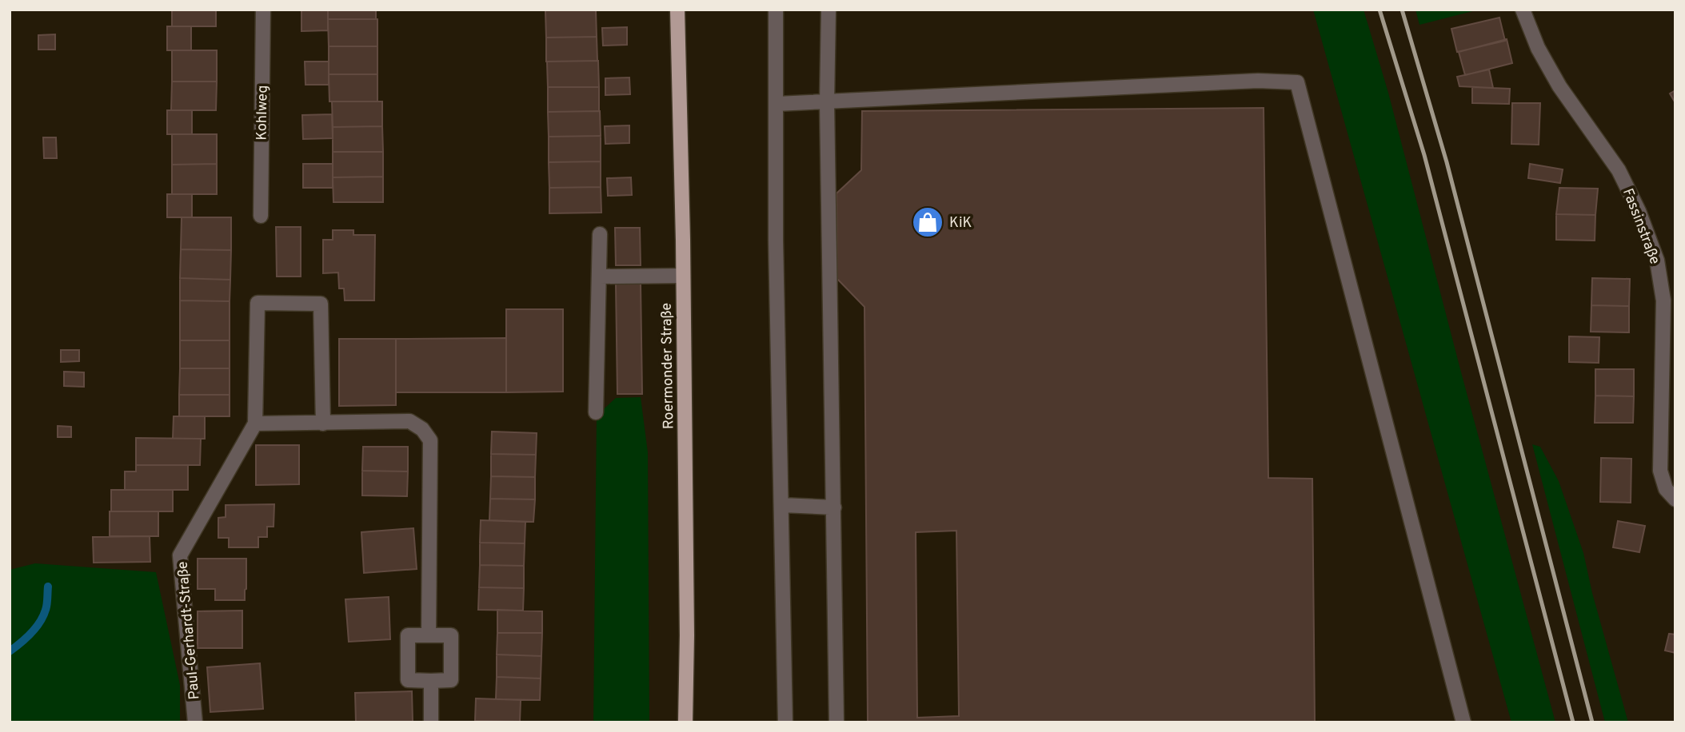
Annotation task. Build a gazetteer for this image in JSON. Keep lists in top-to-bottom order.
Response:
{
  "streets": {
    "main road": ["Roermonder Straße"],
    "street": ["Kohlweg", "Fassinstraße", "Paul-Gerhardt-Straße"]
  },
  "places": {
    "shop": ["KiK"]
  }
}
